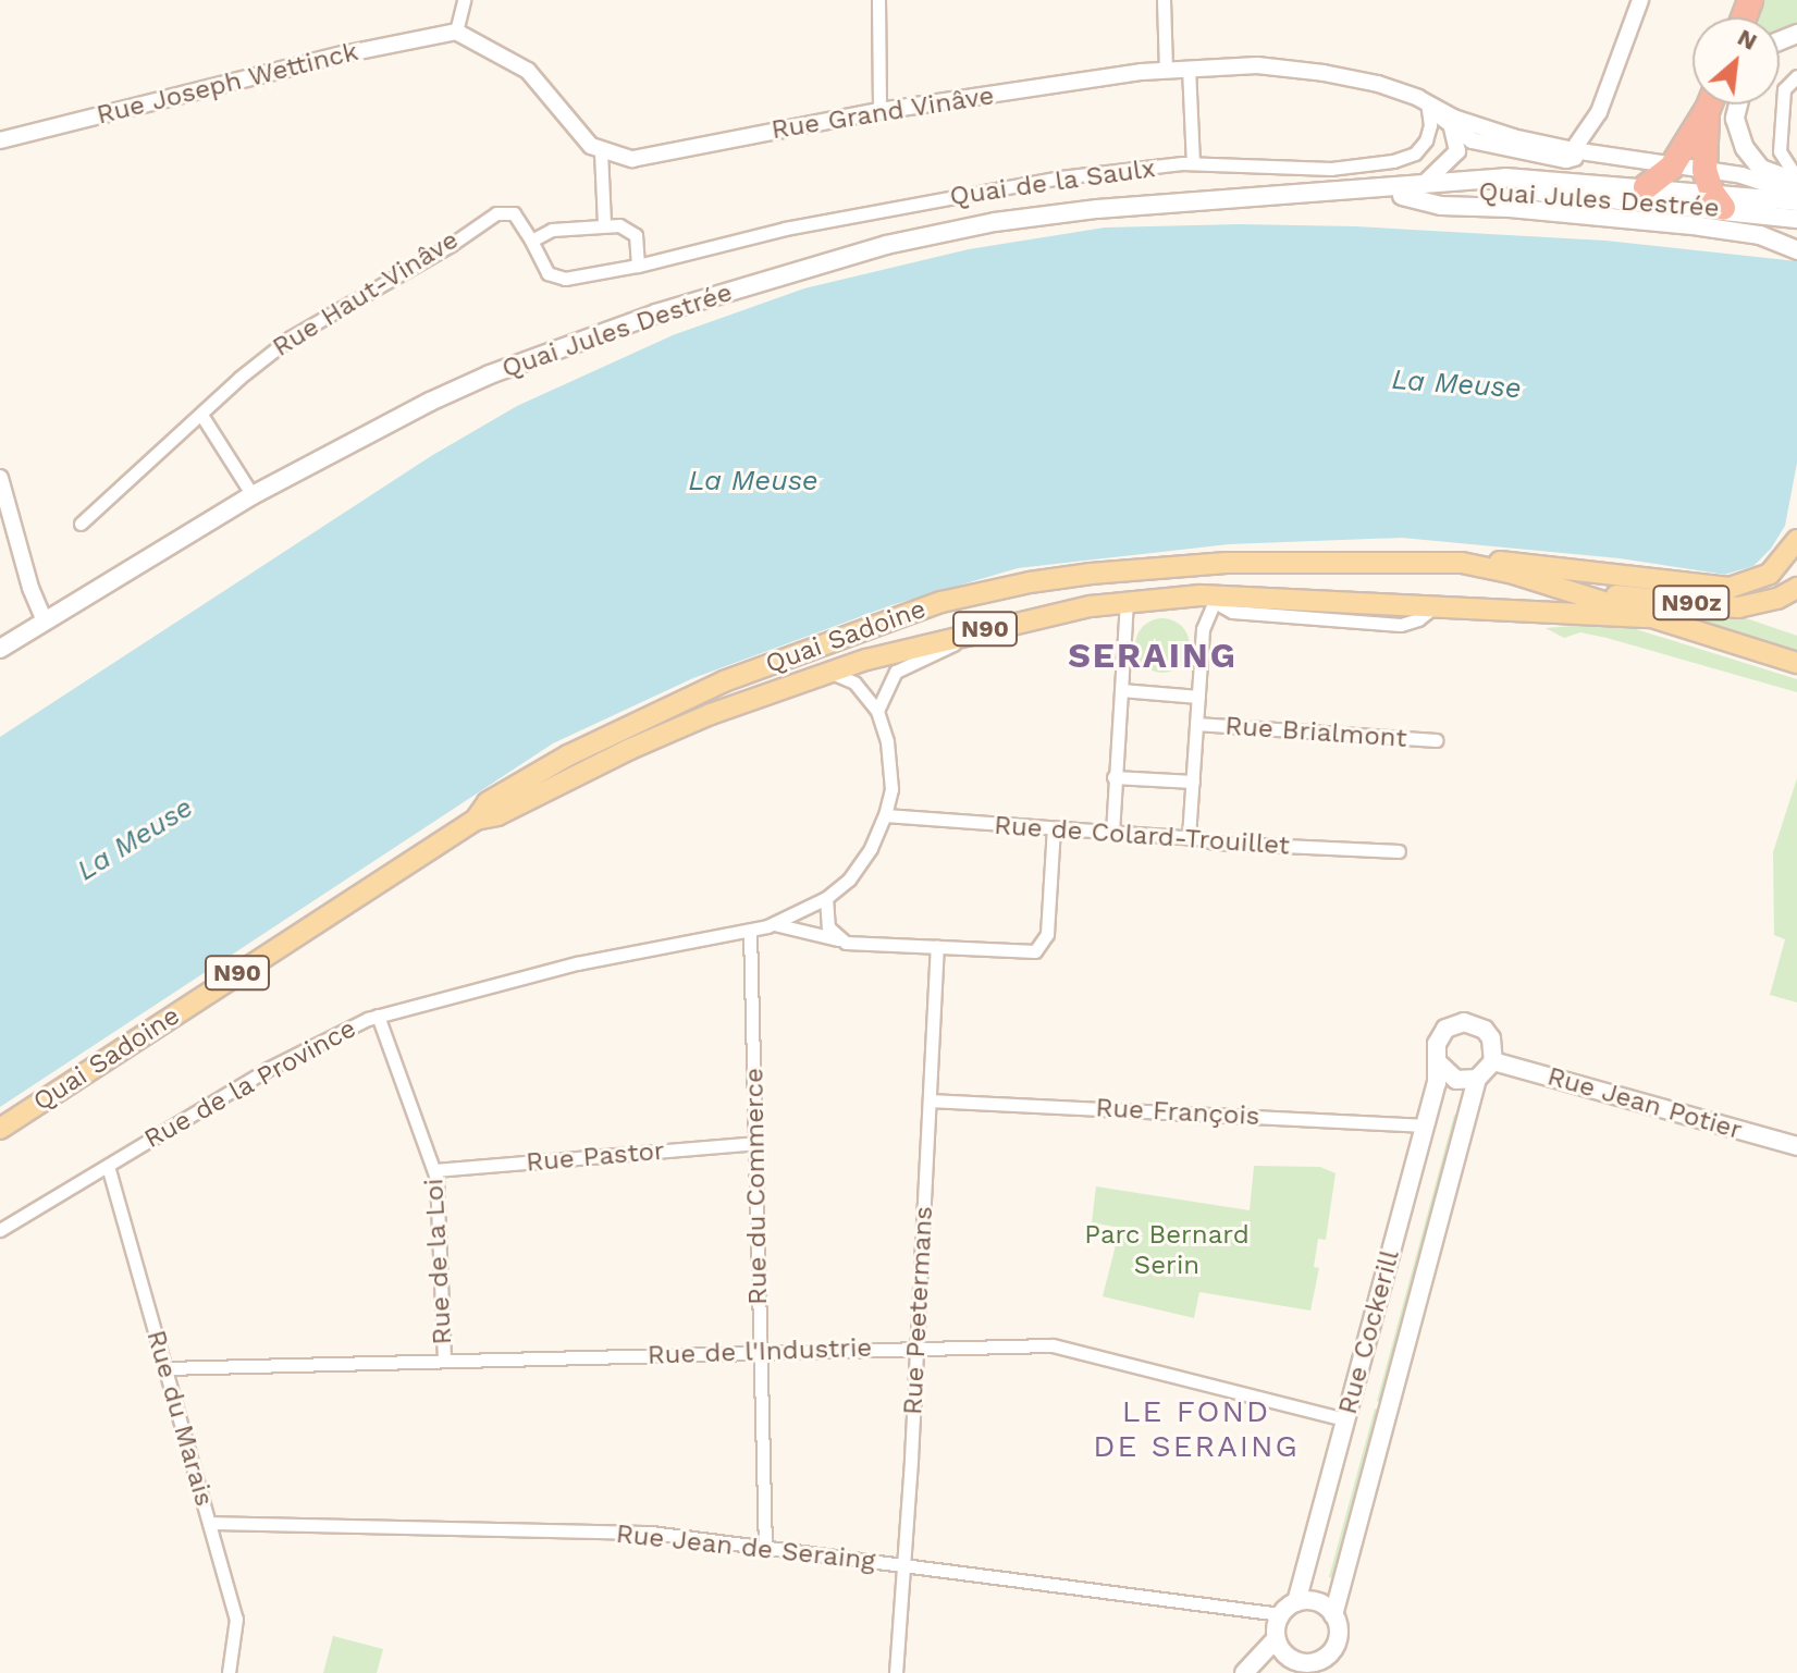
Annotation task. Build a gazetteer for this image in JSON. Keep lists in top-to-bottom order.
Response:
{
  "streets": {
    "main road": [
      "Quai Jules Destrée",
      "N90z",
      "N90",
      "Quai Sadoine",
      "Rue Jean Potier",
      "Rue Cockerill"
    ],
    "street": [
      "Rue Joseph Wettinck",
      "Rue Grand Vinâve",
      "Quai de la Saulx",
      "Rue Haut-Vinâve",
      "Rue Brialmont",
      "Rue de Colard-Trouillet",
      "Rue de la Province",
      "Rue François",
      "Rue Pastor",
      "Rue du Commerce",
      "Rue de la Loi",
      "Rue Peetermans",
      "Rue de l'Industrie",
      "Rue du Marais",
      "Rue Jean de Seraing"
    ]
  },
  "crossings": [
    ["Rue Grand Vinâve", "Quai de la Saulx"],
    ["Quai de la Saulx", "Rue Haut-Vinâve"],
    ["N90z", "N90"],
    ["N90z", "Quai Sadoine"],
    ["N90", "Quai Sadoine"],
    ["Rue de Colard-Trouillet", "Rue de la Province"],
    ["Rue de la Province", "Rue du Commerce"],
    ["Rue de la Province", "Rue de la Loi"],
    ["Rue de la Province", "Rue Peetermans"],
    ["Rue de la Province", "Rue du Marais"],
    ["Rue Jean Potier", "Rue Cockerill"],
    ["Rue François", "Rue Peetermans"],
    ["Rue François", "Rue Cockerill"],
    ["Rue Pastor", "Rue du Commerce"],
    ["Rue Pastor", "Rue de la Loi"],
    ["Rue du Commerce", "Rue de l'Industrie"],
    ["Rue du Commerce", "Rue Jean de Seraing"],
    ["Rue de la Loi", "Rue de l'Industrie"],
    ["Rue Peetermans", "Rue de l'Industrie"],
    ["Rue Peetermans", "Rue Jean de Seraing"],
    ["Rue Cockerill", "Rue de l'Industrie"],
    ["Rue Cockerill", "Rue Jean de Seraing"],
    ["Rue de l'Industrie", "Rue du Marais"],
    ["Rue du Marais", "Rue Jean de Seraing"]
  ],
  "districts": ["SERAING", "LE FOND DE SERAING"],
  "water": ["La Meuse"],
  "parks": ["Parc Bernard Serin"],
  "north": "top right"
}
